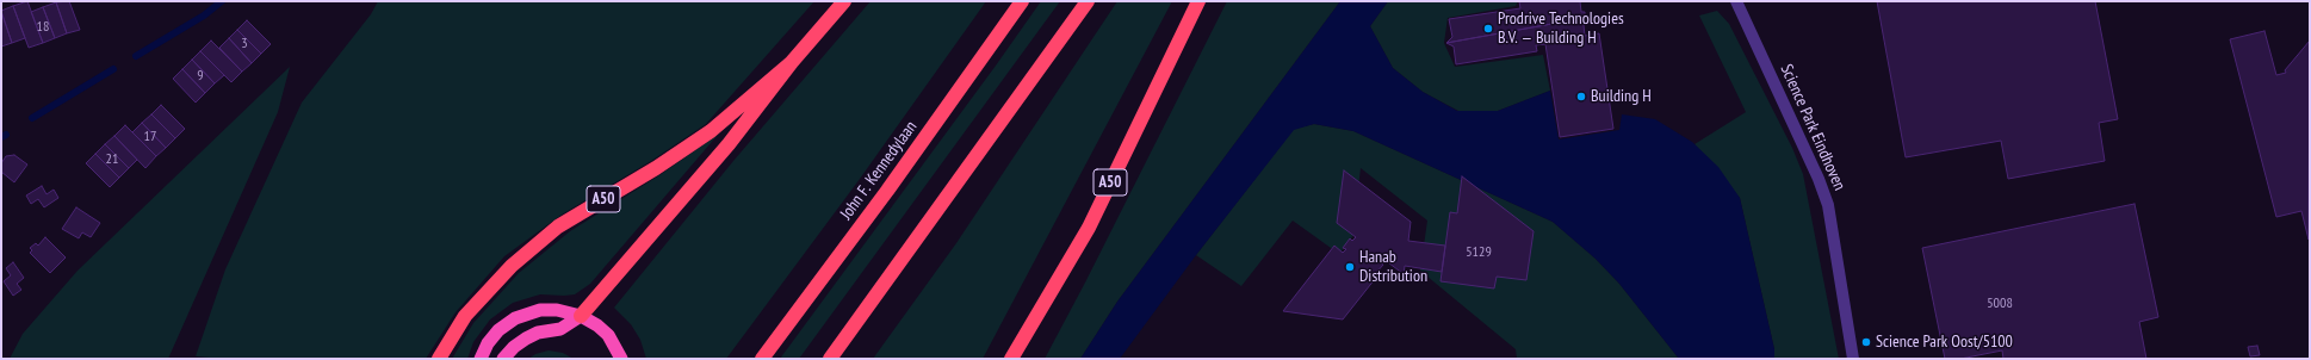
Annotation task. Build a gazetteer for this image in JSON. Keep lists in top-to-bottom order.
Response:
{
  "streets": {
    "highway": ["John F. Kennedylaan", "A50"],
    "street": ["Science Park Eindhoven"]
  },
  "places": [
    "Prodrive Technologies B.V. — Building H",
    "Building H",
    "Hanab Distribution",
    "Science Park Oost/5100"
  ],
  "house_numbers": [
    "18",
    "3",
    "9",
    "17",
    "21",
    "5129",
    "5008"
  ]
}
